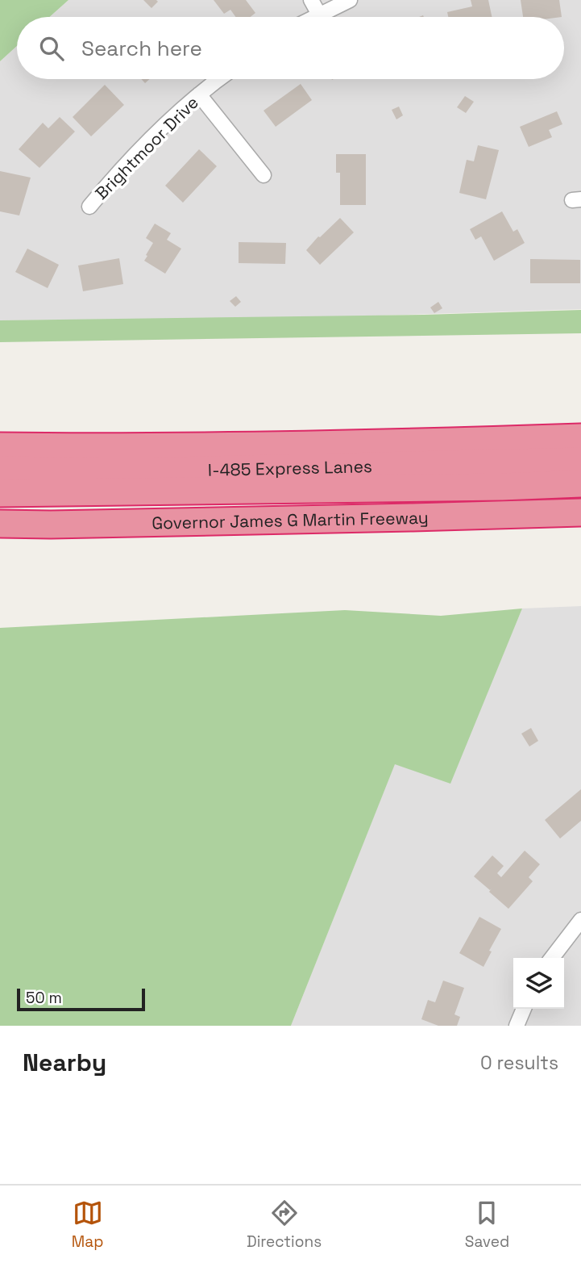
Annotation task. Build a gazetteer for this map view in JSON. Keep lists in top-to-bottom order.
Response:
{
  "streets": {
    "highway": ["I-485 Express Lanes", "Governor James G Martin Freeway"],
    "street": ["Brightmoor Drive"]
  },
  "scale_bar": "50 m",
  "page": {
    "search": "Search here",
    "scale": "50 m",
    "heading": ["Nearby", "0 results"],
    "nav": ["Map", "Directions", "Saved"]
  }
}
